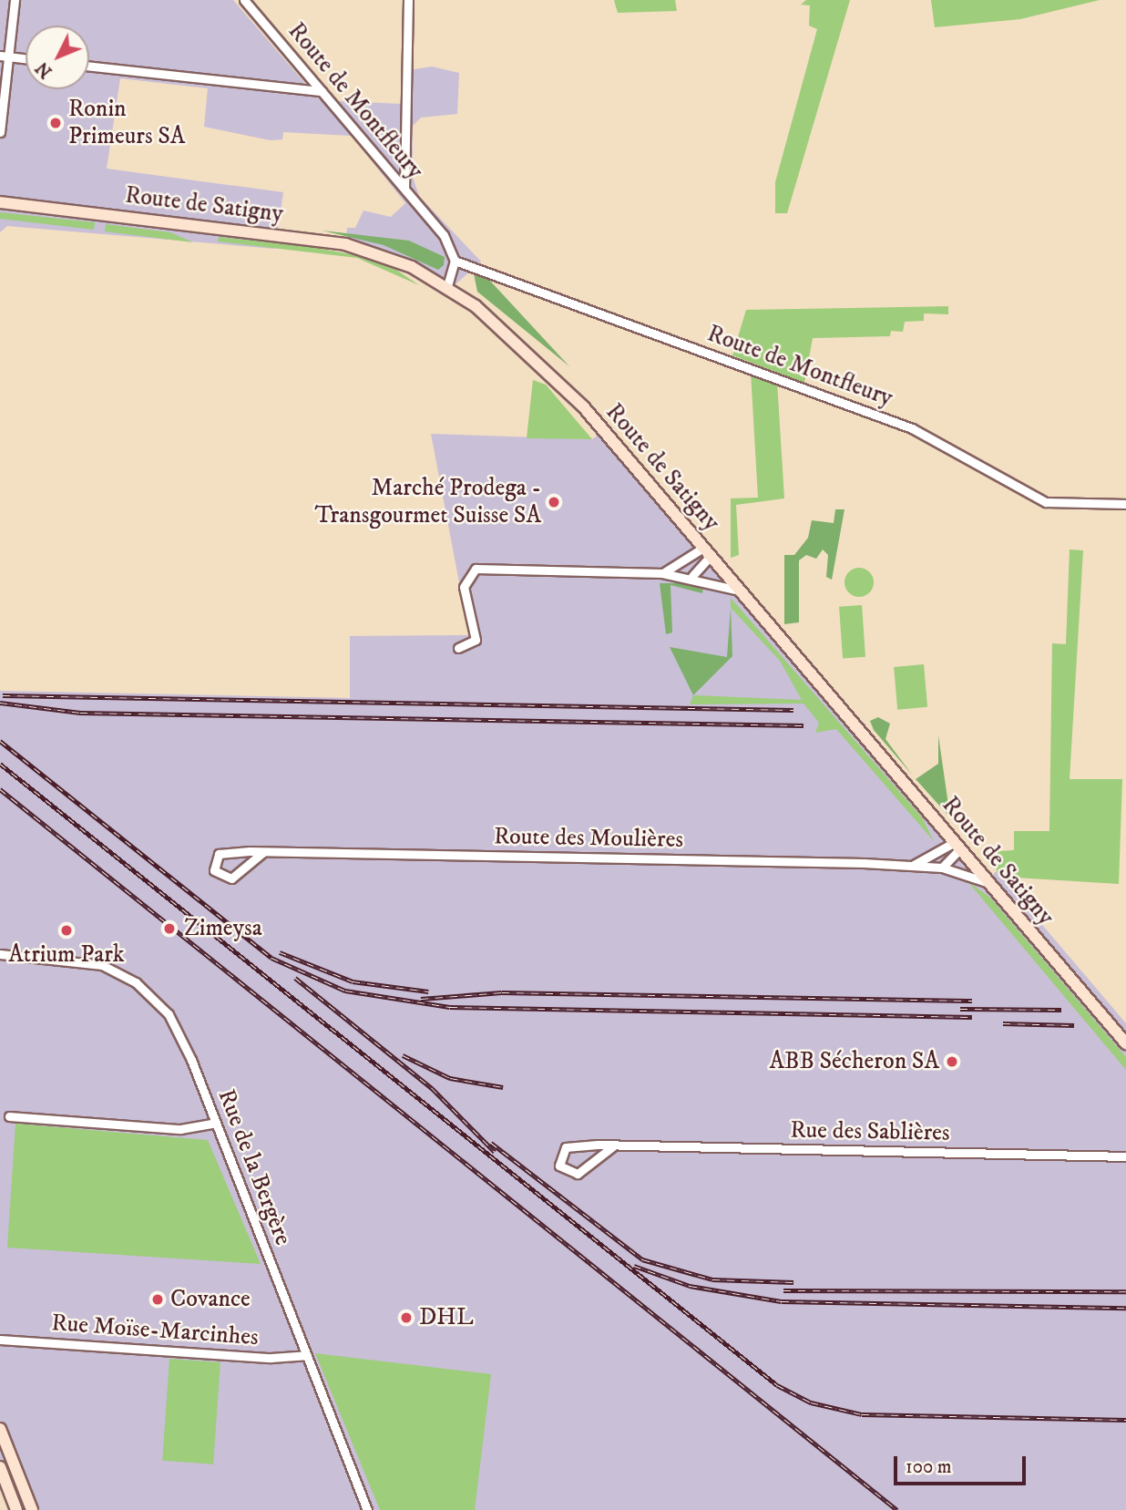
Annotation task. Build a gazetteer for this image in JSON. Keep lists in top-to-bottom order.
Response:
{
  "streets": {
    "street": [
      "Route de Montfleury",
      "Route de Satigny",
      "Route des Moulières",
      "Rue des Sablières",
      "Rue de la Bergère",
      "Rue Moïse-Marcinhes"
    ]
  },
  "crossings": [
    ["Rue de la Bergère", "Rue Moïse-Marcinhes"]
  ],
  "places": [
    "Ronin Primeurs SA",
    "Marché Prodega - Transgourmet Suisse SA",
    "Zimeysa",
    "Atrium Park",
    "ABB Sécheron SA",
    "Covance",
    "DHL"
  ],
  "scale_bar": "100 m",
  "north": "bottom left"
}
